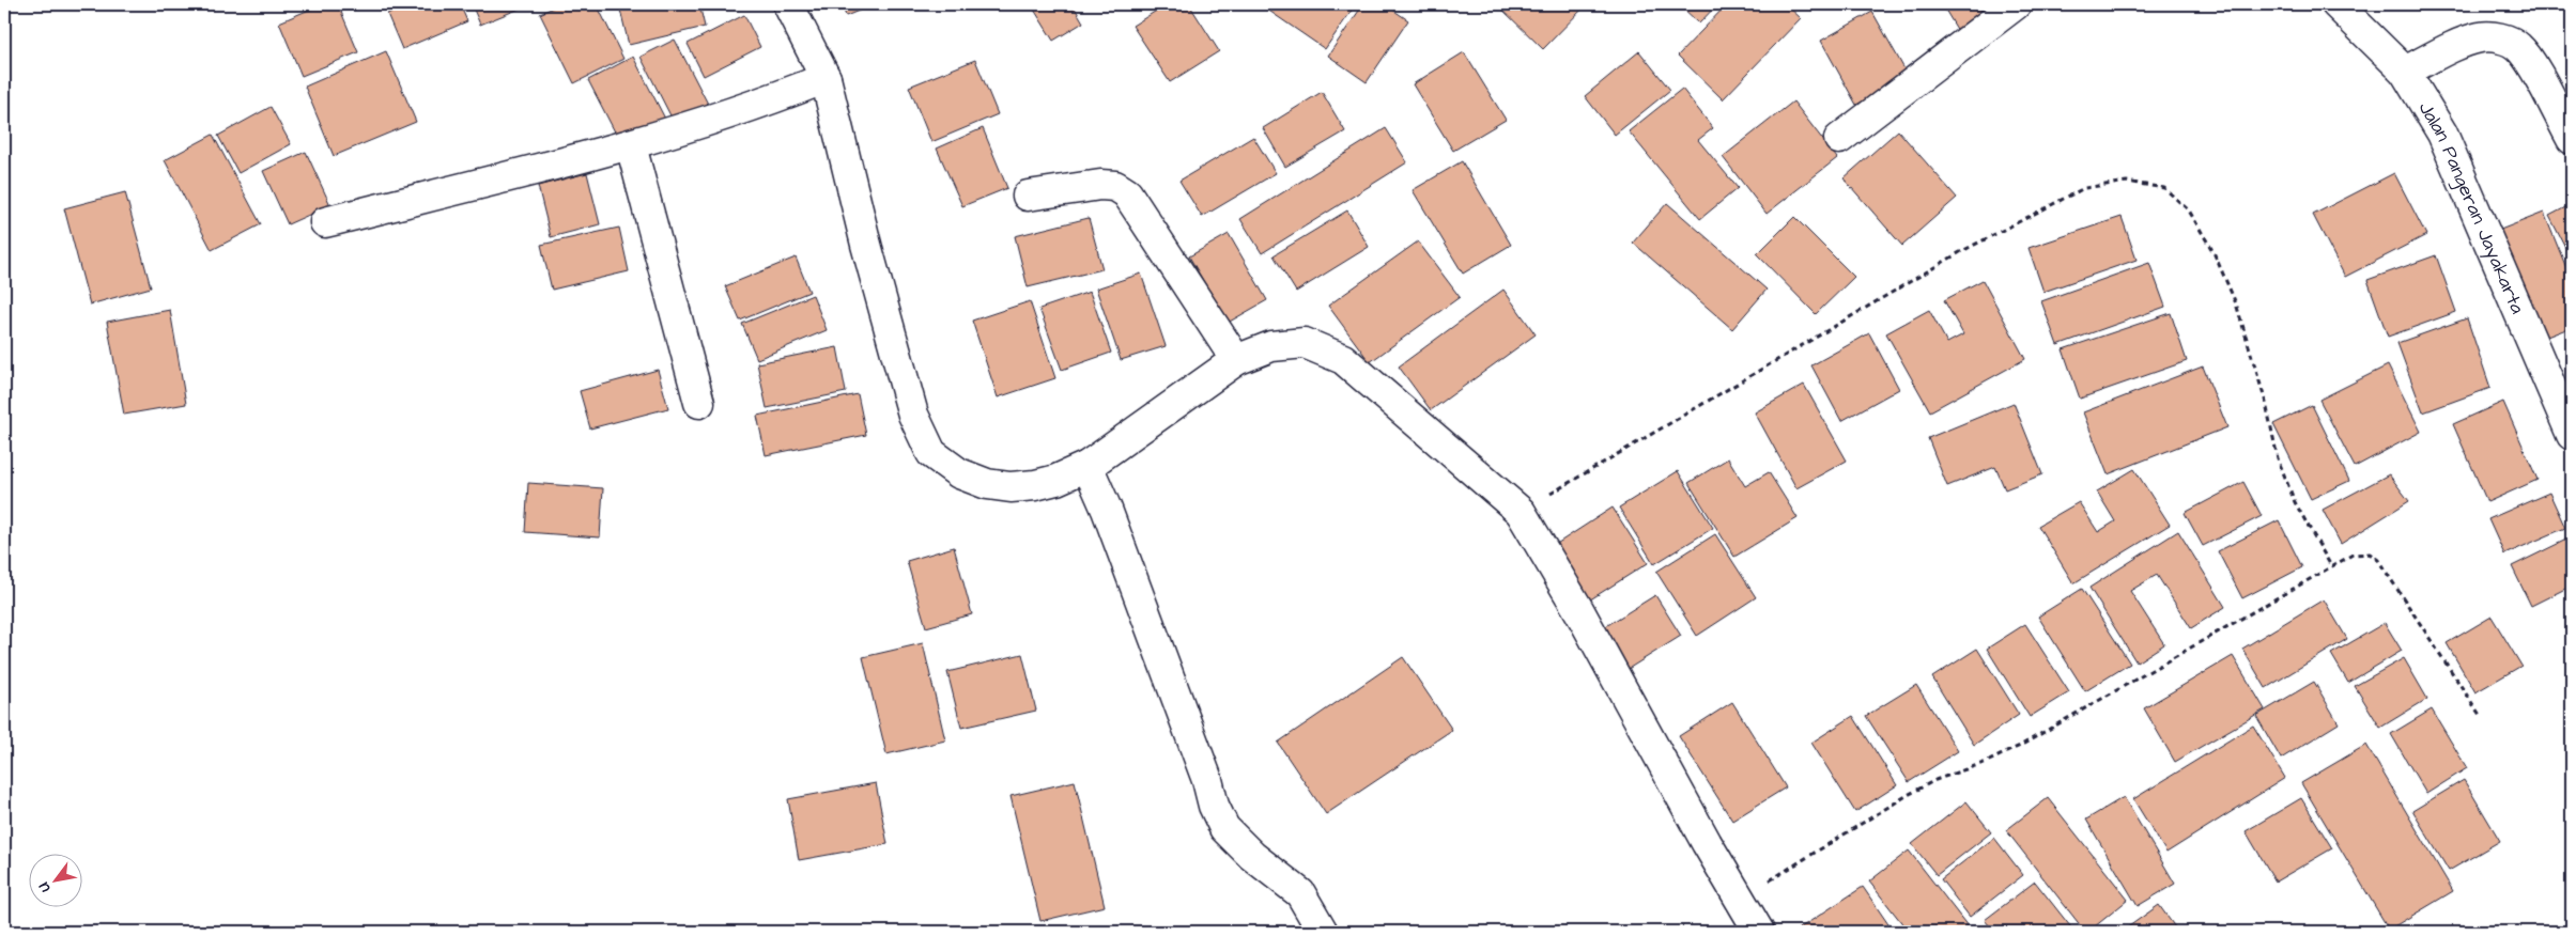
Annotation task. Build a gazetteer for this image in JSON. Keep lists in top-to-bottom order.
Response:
{
  "streets": {
    "street": ["Jalan Pangeran Jayakarta"]
  },
  "north": "bottom left"
}
